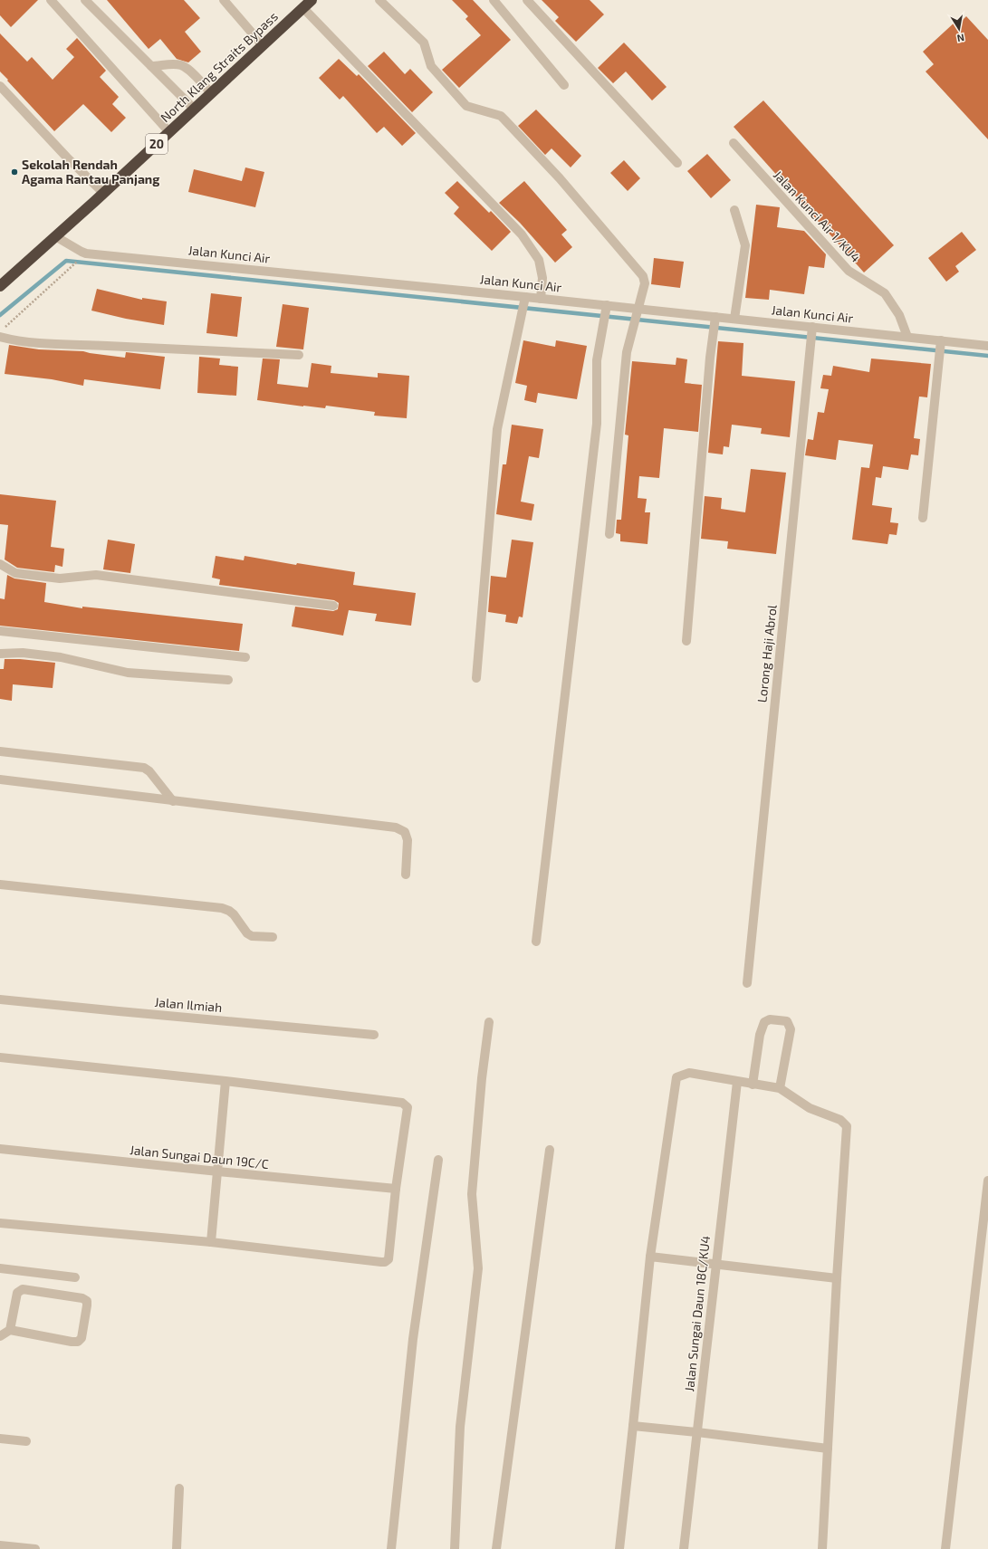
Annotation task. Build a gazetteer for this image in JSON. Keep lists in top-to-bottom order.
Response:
{
  "streets": {
    "highway": ["North Klang Straits Bypass", "20"],
    "street": [
      "Jalan Kunci Air 1/KU4",
      "Jalan Kunci Air",
      "Lorong Haji Abrol",
      "Jalan Ilmiah",
      "Jalan Sungai Daun 19C/C",
      "Jalan Sungai Daun 18C/KU4"
    ]
  },
  "crossings": [
    ["North Klang Straits Bypass", "Jalan Kunci Air"],
    ["Jalan Kunci Air 1/KU4", "Jalan Kunci Air"],
    ["Jalan Kunci Air", "Lorong Haji Abrol"]
  ],
  "places": ["Sekolah Rendah Agama Rantau Panjang"],
  "north": "bottom"
}
